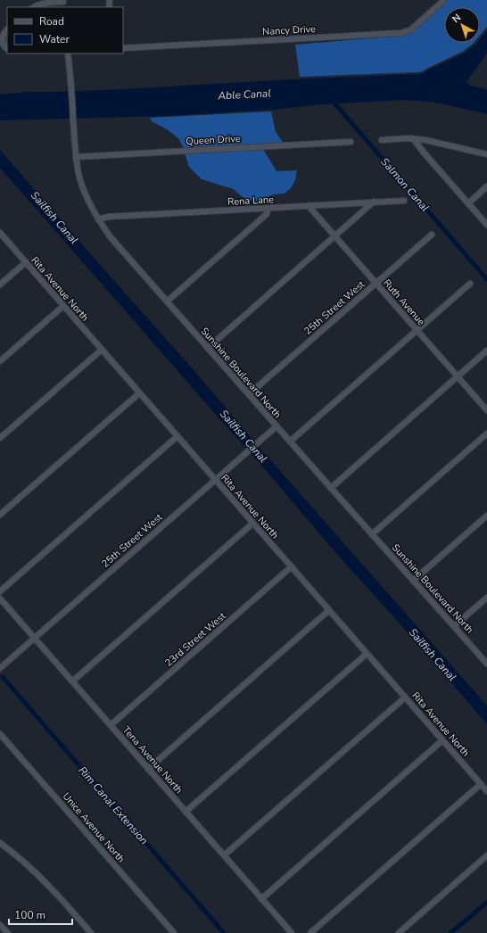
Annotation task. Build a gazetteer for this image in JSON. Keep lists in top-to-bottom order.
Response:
{
  "streets": {
    "street": [
      "Nancy Drive",
      "Queen Drive",
      "Rena Lane",
      "Rita Avenue North",
      "Ruth Avenue",
      "25th Street West",
      "Sunshine Boulevard North",
      "23rd Street West",
      "Tena Avenue North",
      "Unice Avenue North"
    ]
  },
  "crossings": [
    ["Queen Drive", "Sunshine Boulevard North"],
    ["Rena Lane", "Ruth Avenue"],
    ["Rena Lane", "Sunshine Boulevard North"],
    ["Rita Avenue North", "25th Street West"],
    ["Rita Avenue North", "23rd Street West"],
    ["Ruth Avenue", "25th Street West"],
    ["25th Street West", "Sunshine Boulevard North"],
    ["25th Street West", "Tena Avenue North"],
    ["23rd Street West", "Tena Avenue North"]
  ],
  "water": [
    "Able Canal",
    "Salmon Canal",
    "Sailfish Canal",
    "Rim Canal Extension"
  ],
  "legend": ["Road", "Water"],
  "scale_bar": "100 m",
  "north": "top left"
}
